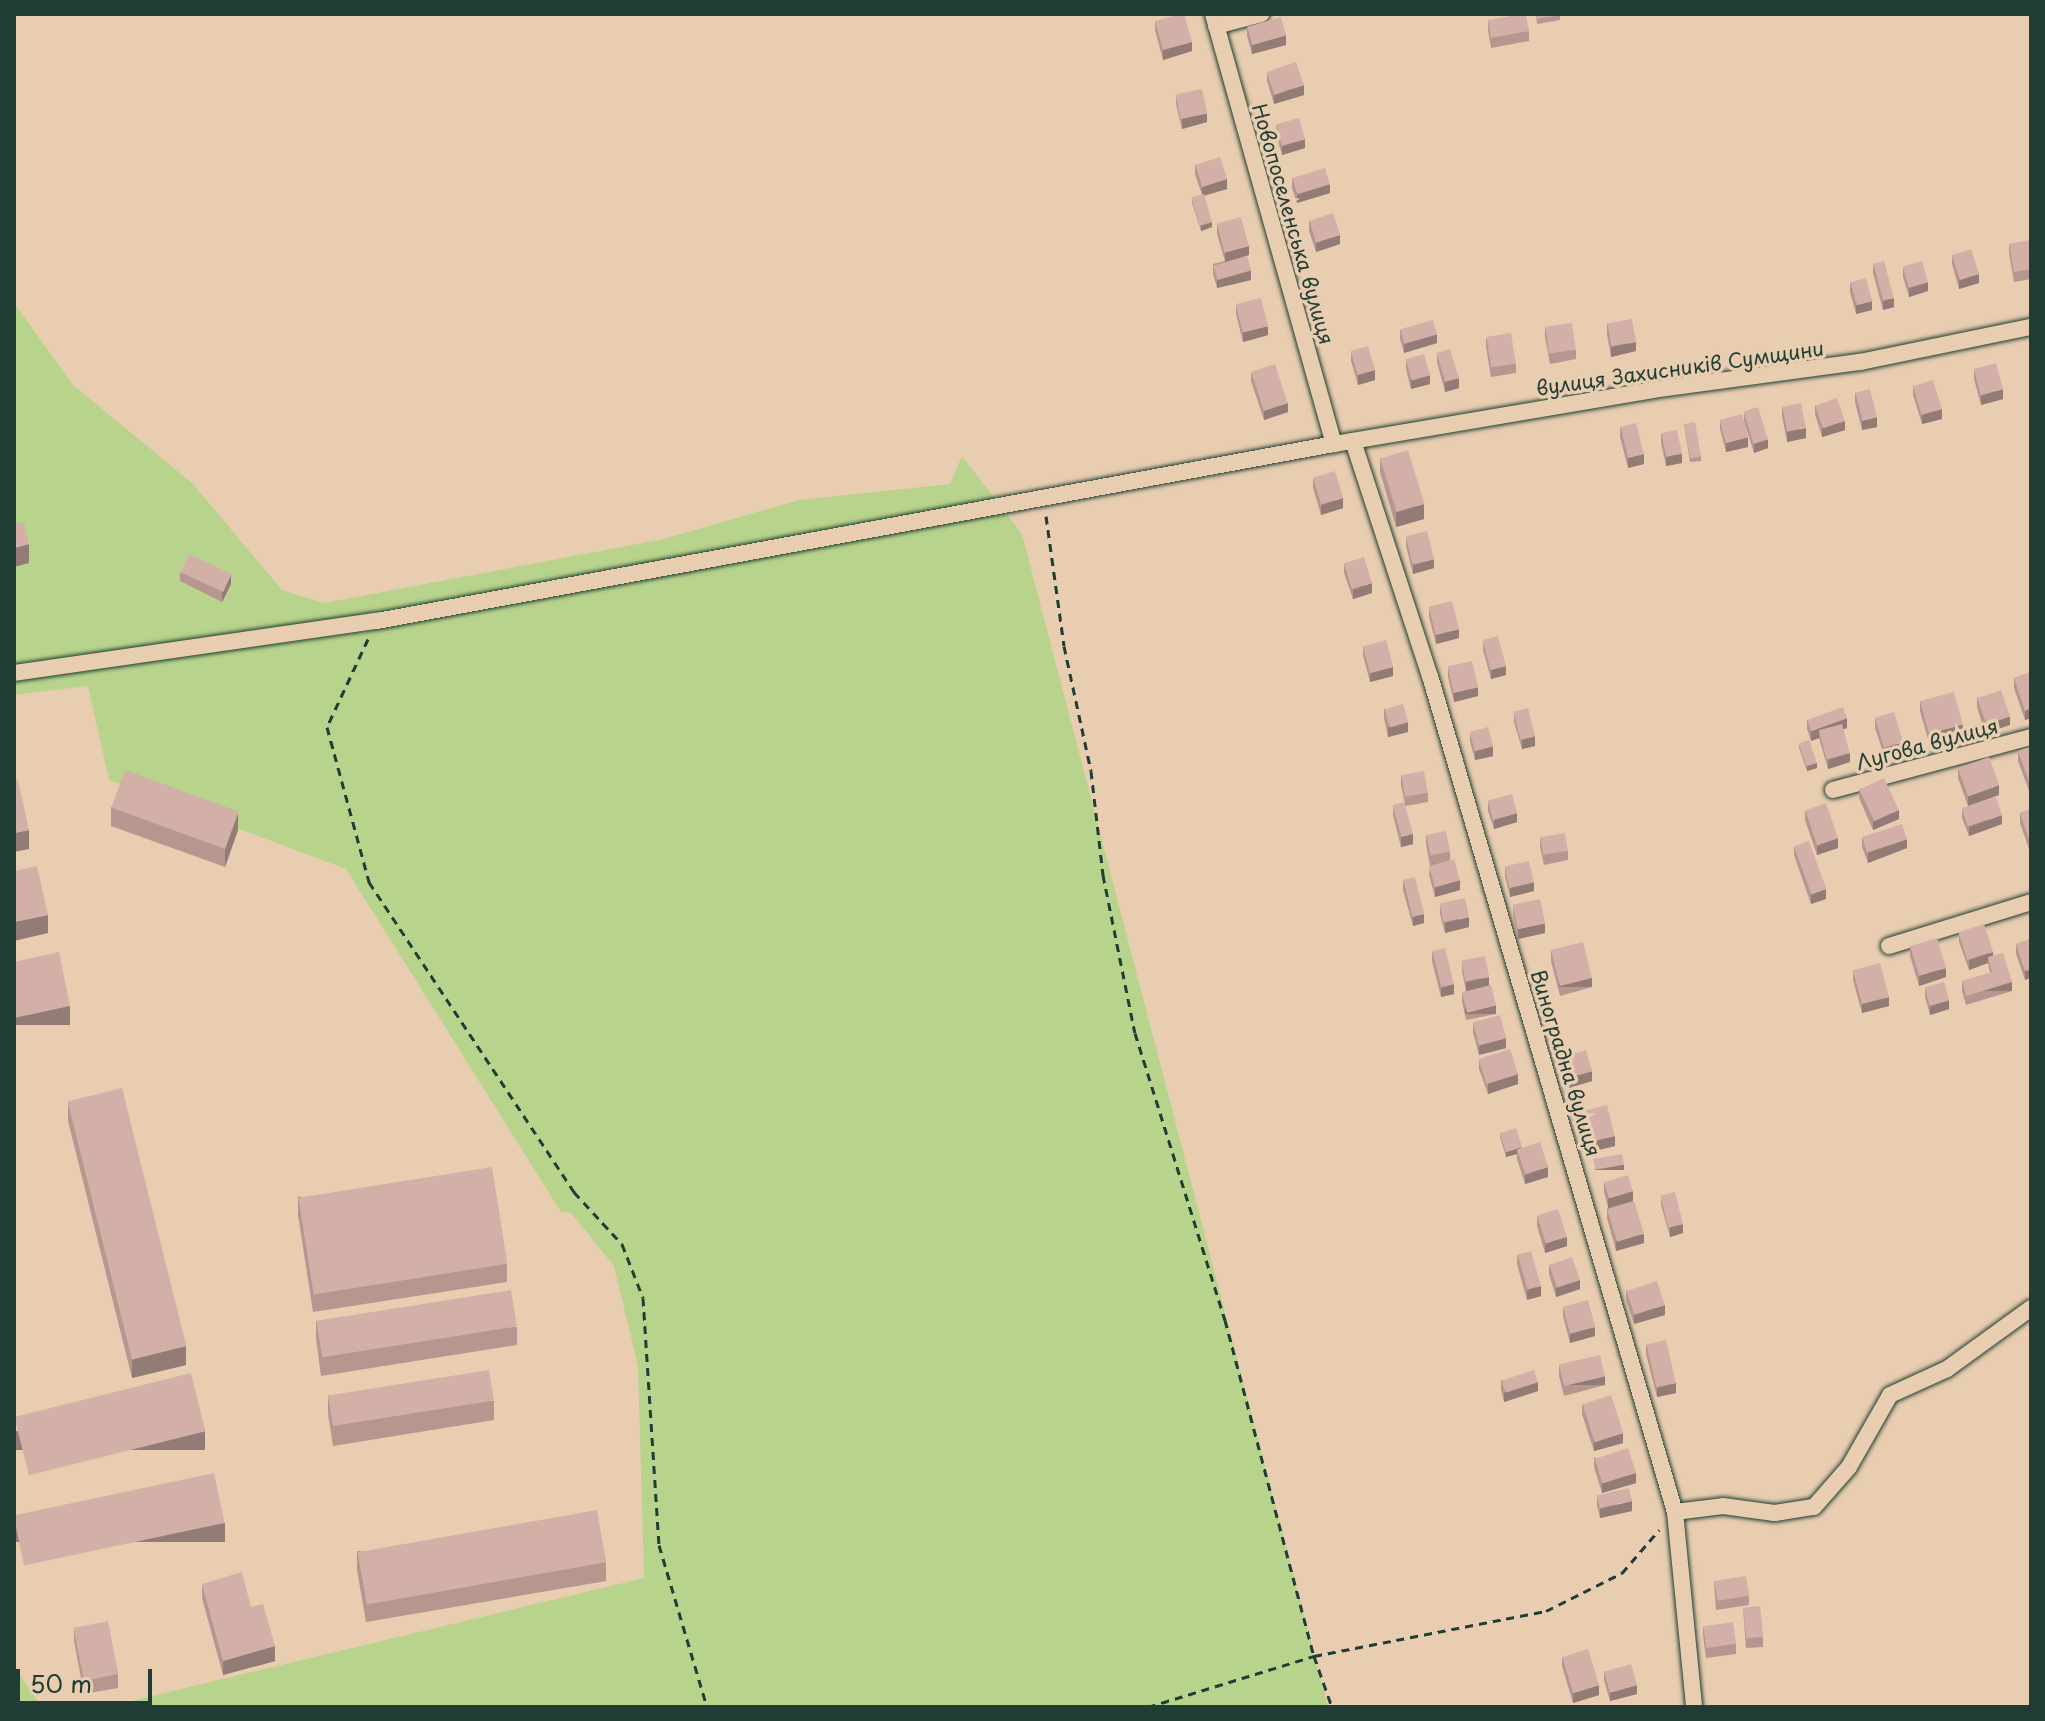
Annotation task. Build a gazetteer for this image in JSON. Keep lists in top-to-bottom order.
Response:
{
  "streets": {
    "street": [
      "Новопоселенська вулиця",
      "вулиця Захисників Сумщини",
      "Лугова вулиця",
      "Виноградна вулиця"
    ]
  },
  "crossings": [
    ["Новопоселенська вулиця", "вулиця Захисників Сумщини"],
    ["вулиця Захисників Сумщини", "Виноградна вулиця"]
  ],
  "scale_bar": "50 m"
}
